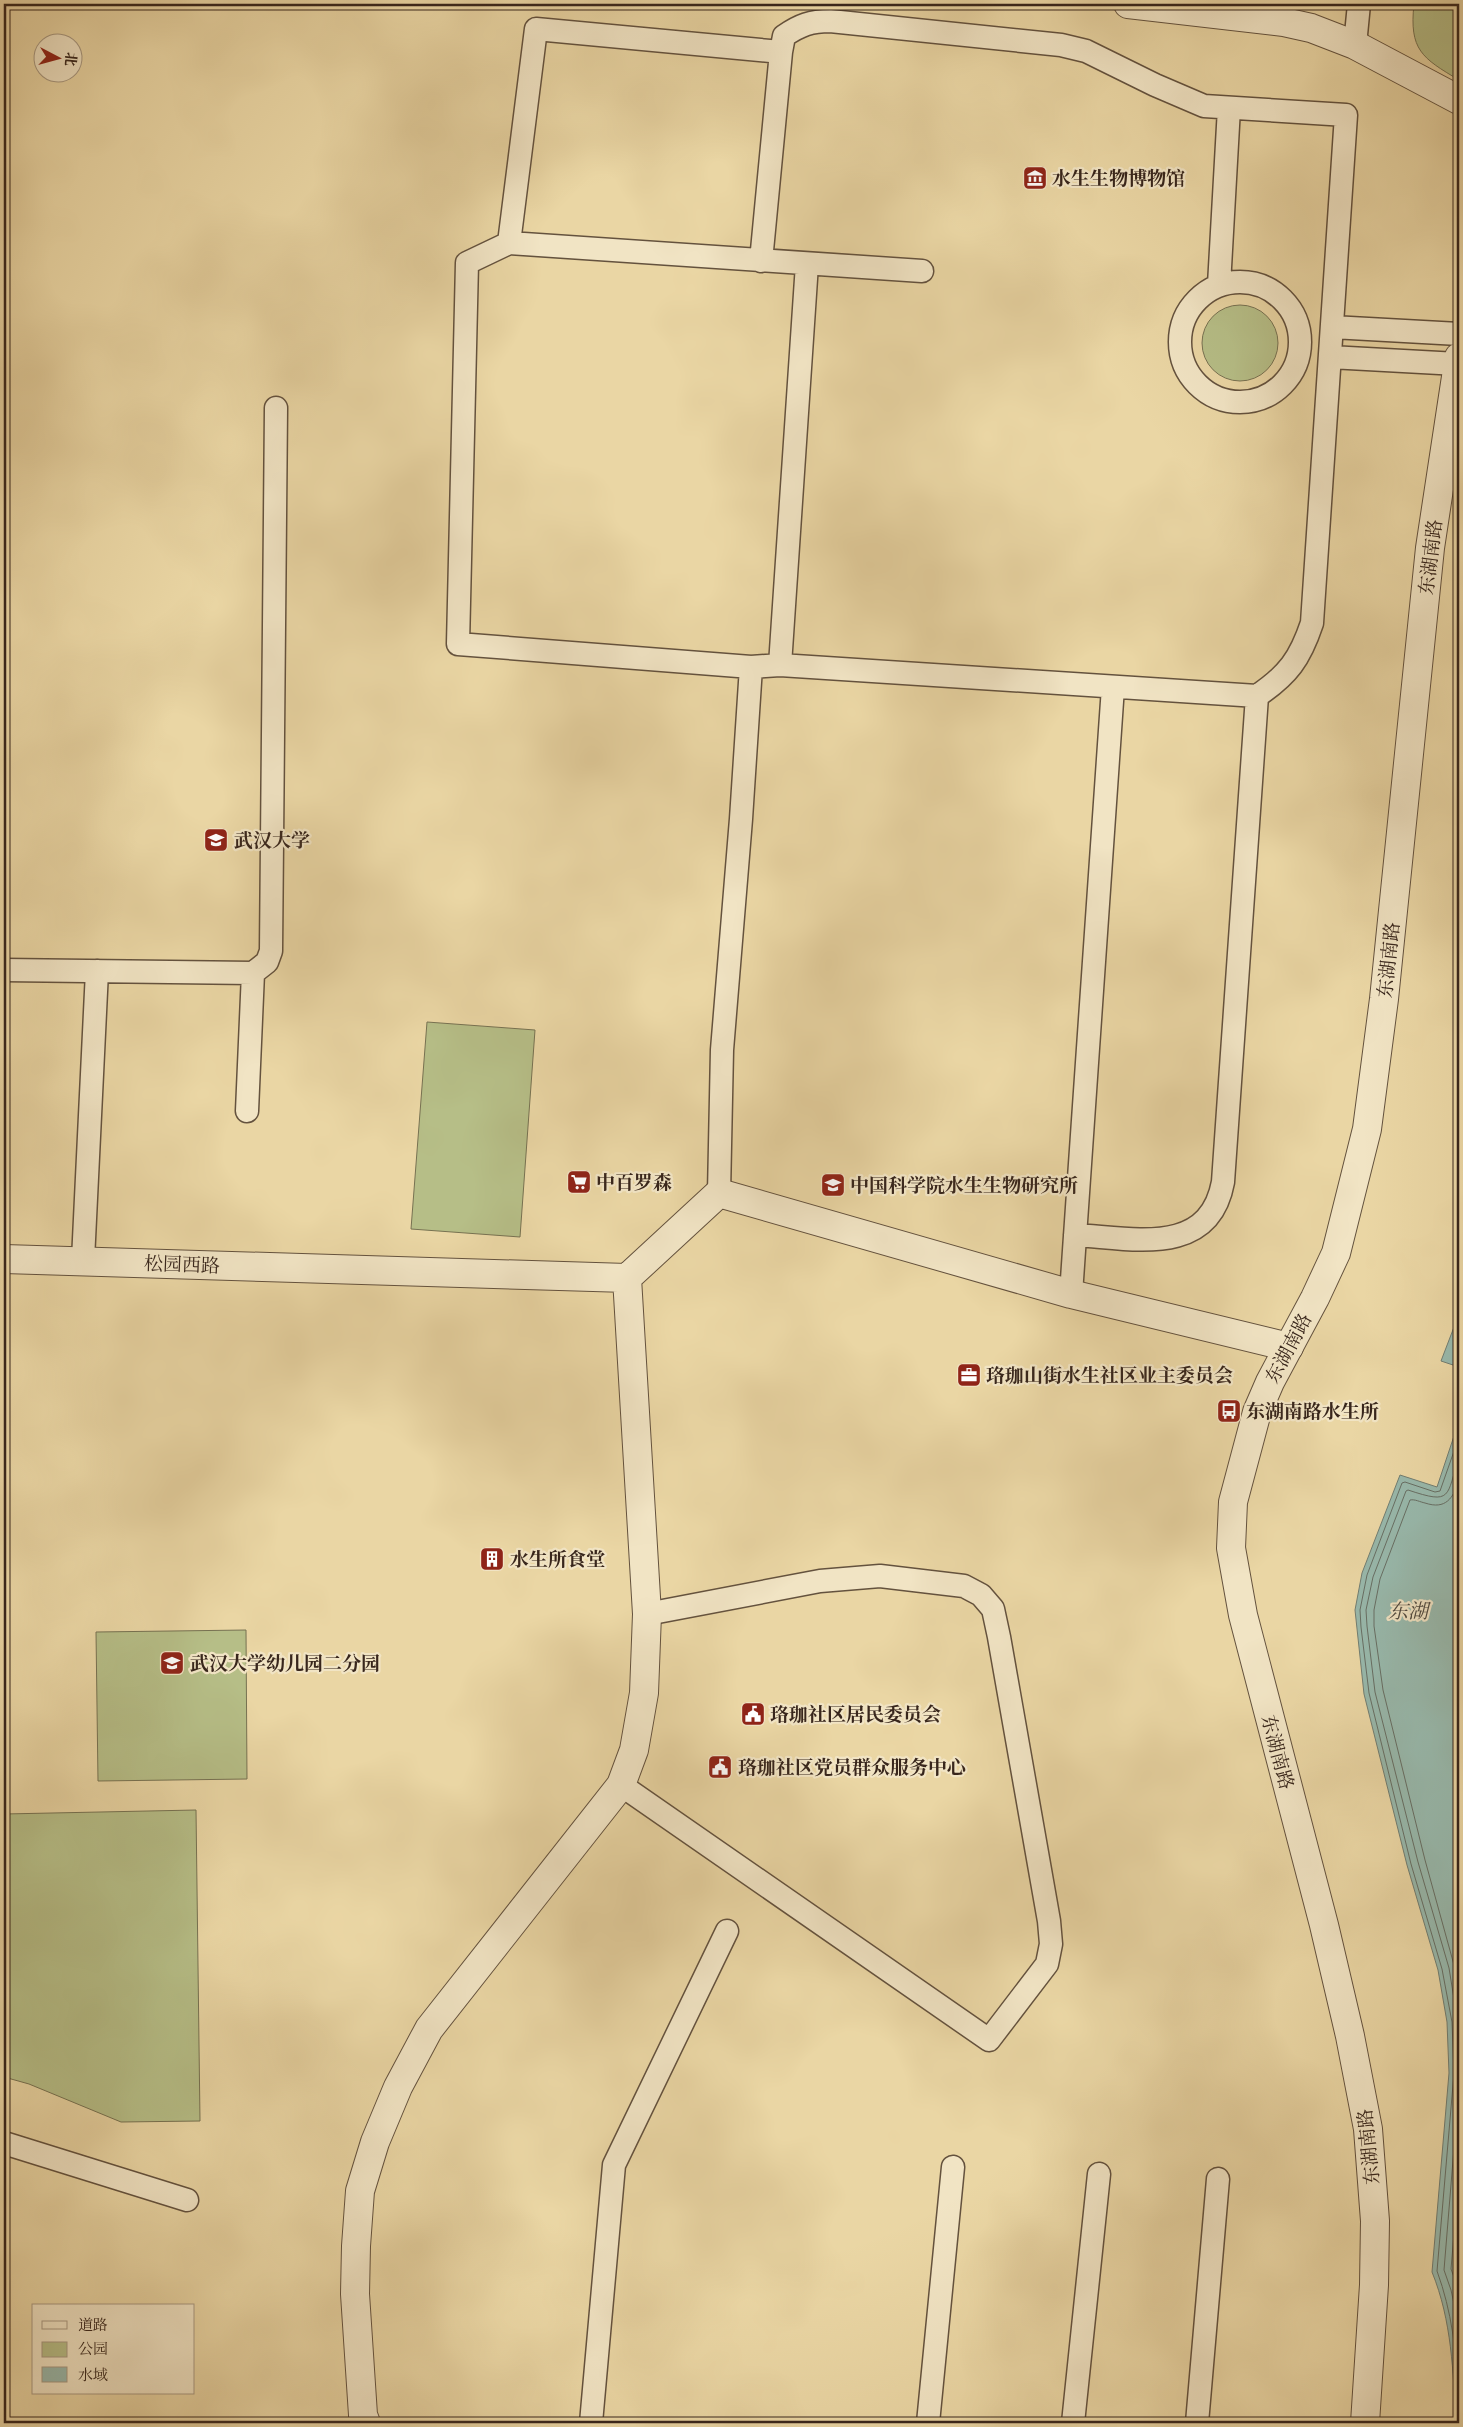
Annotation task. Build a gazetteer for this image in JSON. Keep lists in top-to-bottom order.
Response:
{
  "streets": {
    "street": ["东湖南路", "松园西路"]
  },
  "water": ["东湖"],
  "places": {
    "museum": ["水生生物博物馆"],
    "school or university": ["武汉大学", "中国科学院水生生物研究所", "武汉大学幼儿园二分园"],
    "supermarket": ["中百罗森"],
    "office": ["珞珈山街水生社区业主委员会"],
    "bus stop": ["东湖南路水生所"],
    "building": ["水生所食堂"],
    "public building": ["珞珈社区居民委员会", "珞珈社区党员群众服务中心"]
  },
  "legend": ["道路", "公园", "水域"],
  "north": "right"
}
